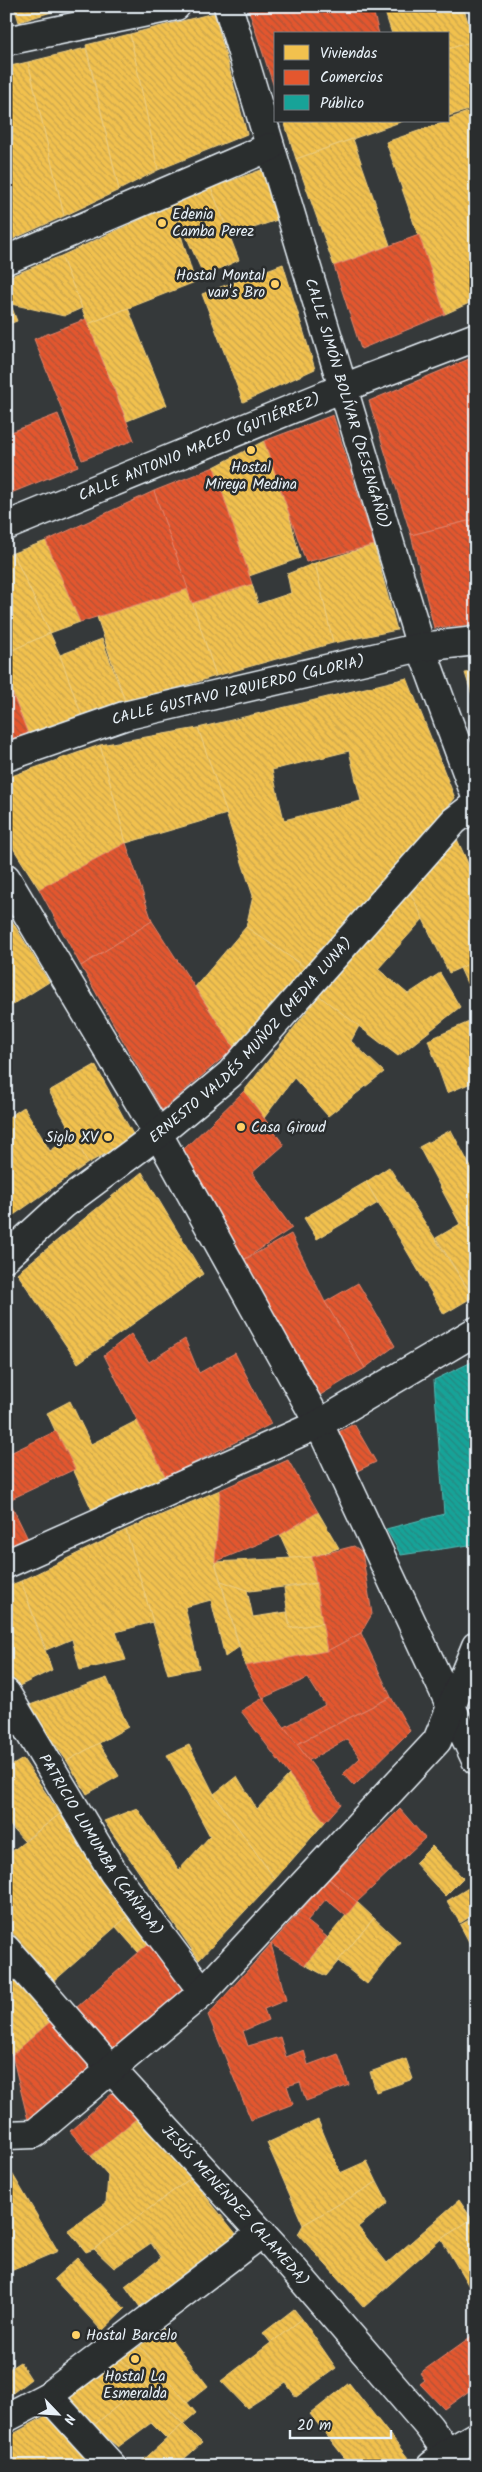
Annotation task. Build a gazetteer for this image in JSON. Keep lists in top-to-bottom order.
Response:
{
  "streets": {
    "street": [
      "CALLE SIMÓN BOLÍVAR (DESENGAÑO)",
      "CALLE ANTONIO MACEO (GUTIÉRREZ)",
      "CALLE GUSTAVO IZQUIERDO (GLORIA)",
      "ERNESTO VALDÉS MUÑOZ (MEDIA LUNA)",
      "PATRICIO LUMUMBA (CAÑADA)",
      "JESÚS MENÉNDEZ (ALAMEDA)"
    ]
  },
  "crossings": [
    ["CALLE SIMÓN BOLÍVAR (DESENGAÑO)", "CALLE ANTONIO MACEO (GUTIÉRREZ)"],
    ["CALLE SIMÓN BOLÍVAR (DESENGAÑO)", "CALLE GUSTAVO IZQUIERDO (GLORIA)"]
  ],
  "places": [
    "Edenia Camba Perez",
    "Hostal Montal van's Bro",
    "Hostal Mireya Medina",
    "Casa Giroud",
    "Siglo XV",
    "Hostal Barcelo",
    "Hostal La Esmeralda"
  ],
  "legend": ["Viviendas", "Comercios", "Público"],
  "scale_bar": "20 m",
  "north": "bottom right"
}
